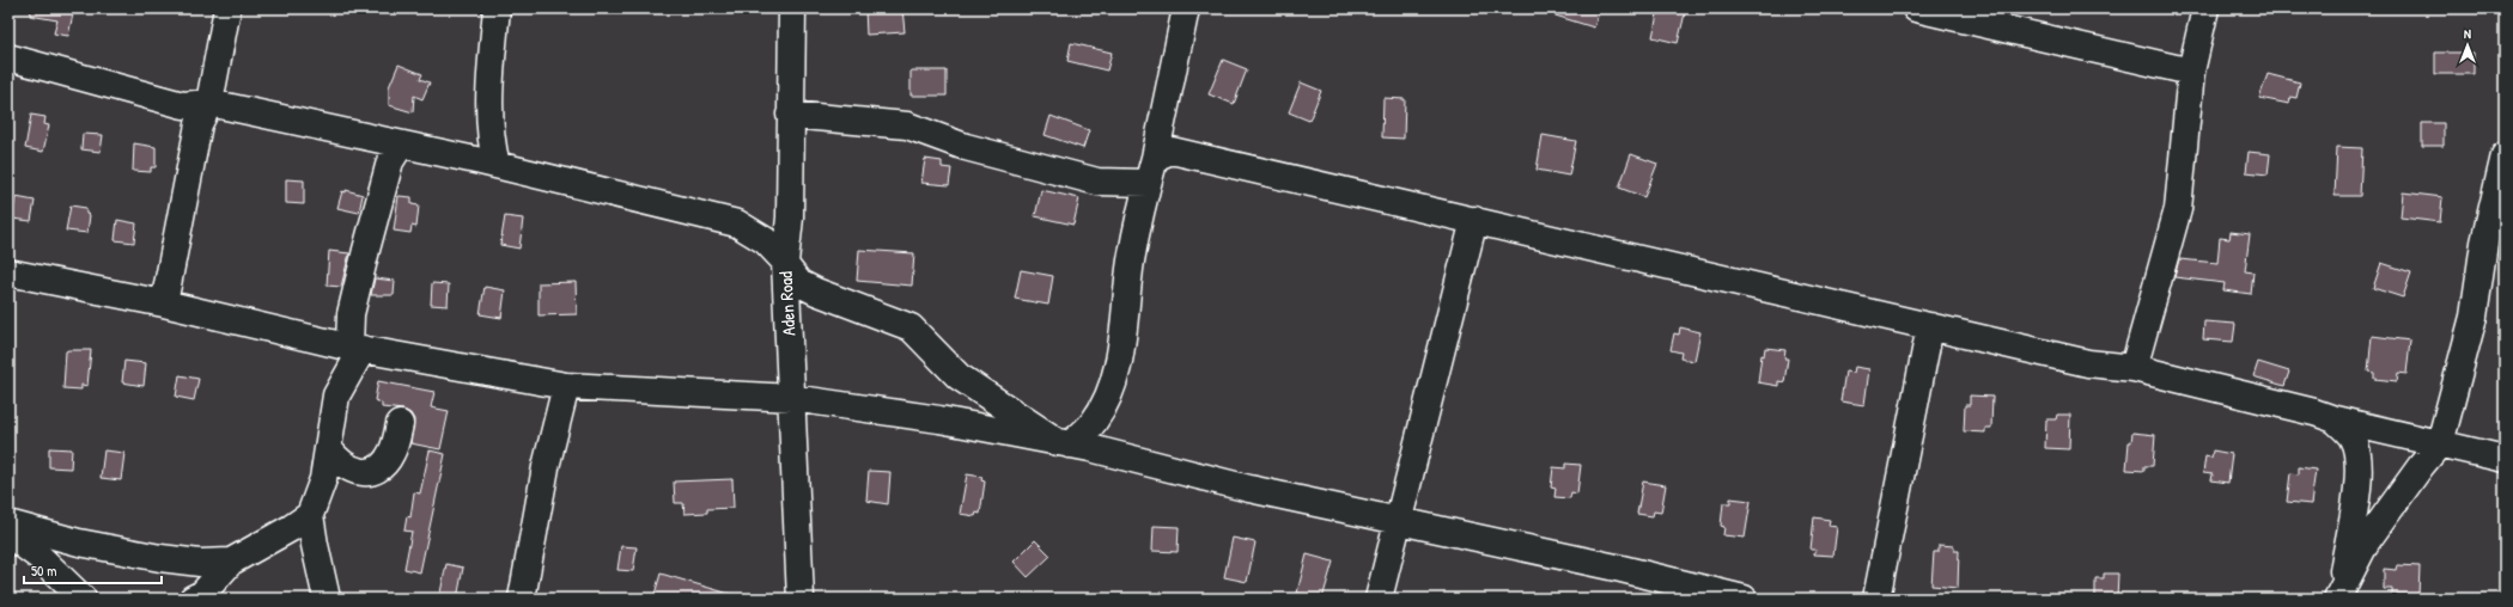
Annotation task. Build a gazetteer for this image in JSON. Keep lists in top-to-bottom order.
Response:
{
  "streets": {
    "street": ["Aden Road"]
  },
  "scale_bar": "50 m",
  "north": "top"
}
